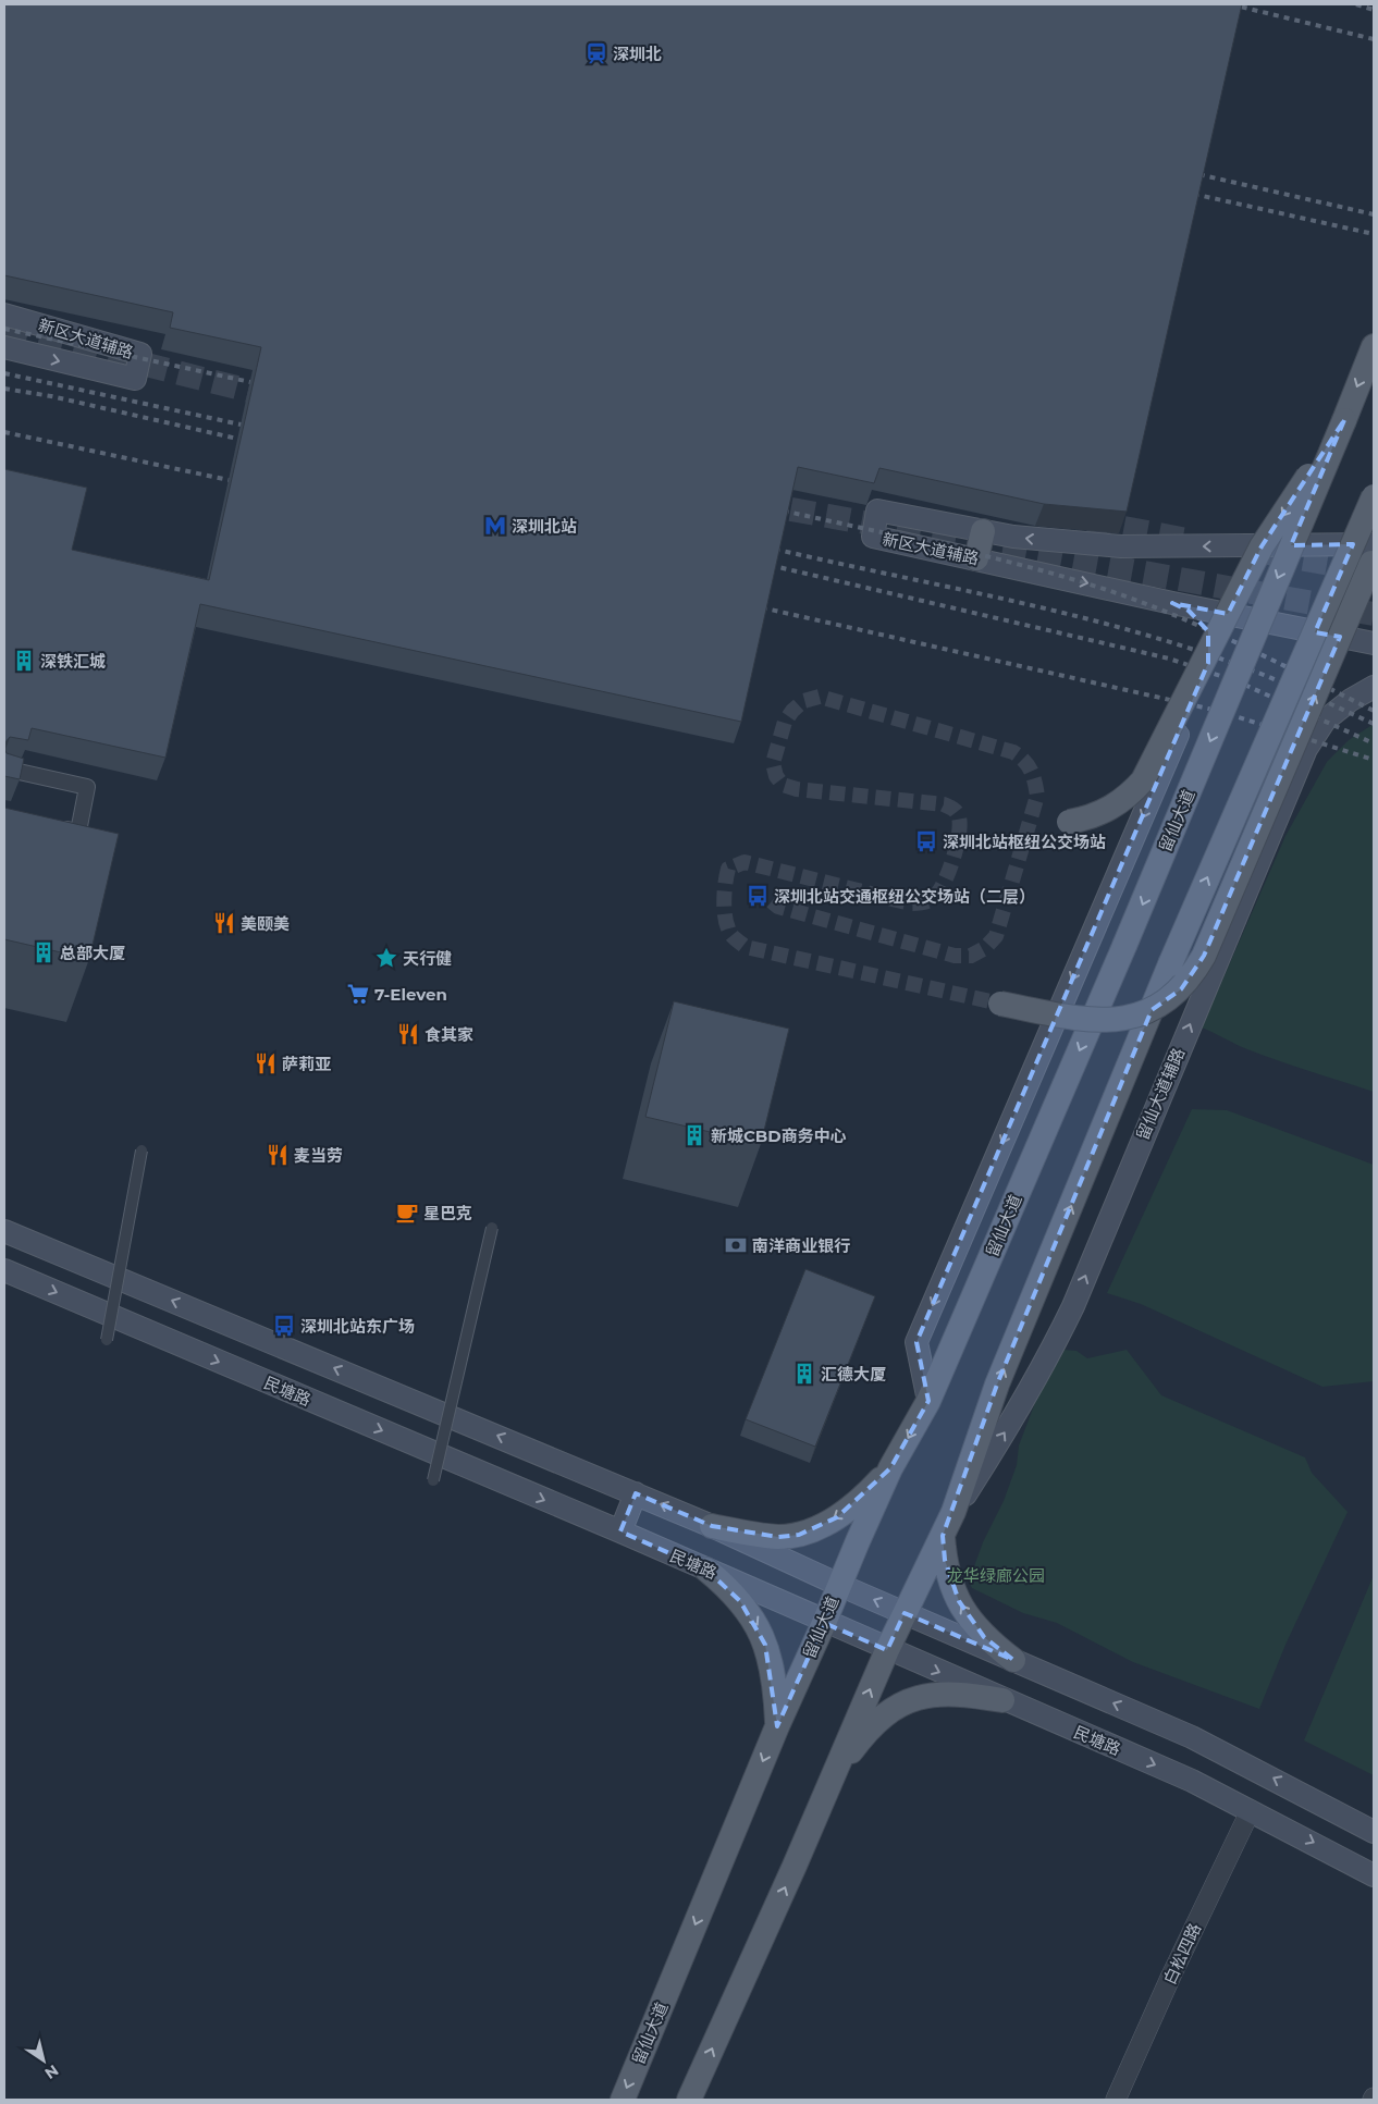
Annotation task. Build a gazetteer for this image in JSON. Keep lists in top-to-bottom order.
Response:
{
  "streets": {
    "main road": [
      "新区大道辅路",
      "留仙大道",
      "留仙大道辅路",
      "民塘路"
    ],
    "street": ["白松四路"]
  },
  "crossings": [
    ["留仙大道", "民塘路"],
    ["民塘路", "白松四路"]
  ],
  "parks": ["龙华绿廊公园"],
  "places": {
    "station": ["深圳北"],
    "metro station": ["深圳北站"],
    "building": [
      "深铁汇城",
      "总部大厦",
      "新城CBD商务中心",
      "汇德大厦"
    ],
    "bus stop": ["深圳北站枢纽公交场站", "深圳北站交通枢纽公交场站（二层）", "深圳北站东广场"],
    "restaurant": [
      "美颐美",
      "食其家",
      "萨莉亚",
      "麦当劳"
    ],
    "place": ["天行健"],
    "supermarket": ["7-Eleven"],
    "cafe": ["星巴克"],
    "bank": ["南洋商业银行"]
  },
  "north": "bottom right"
}
